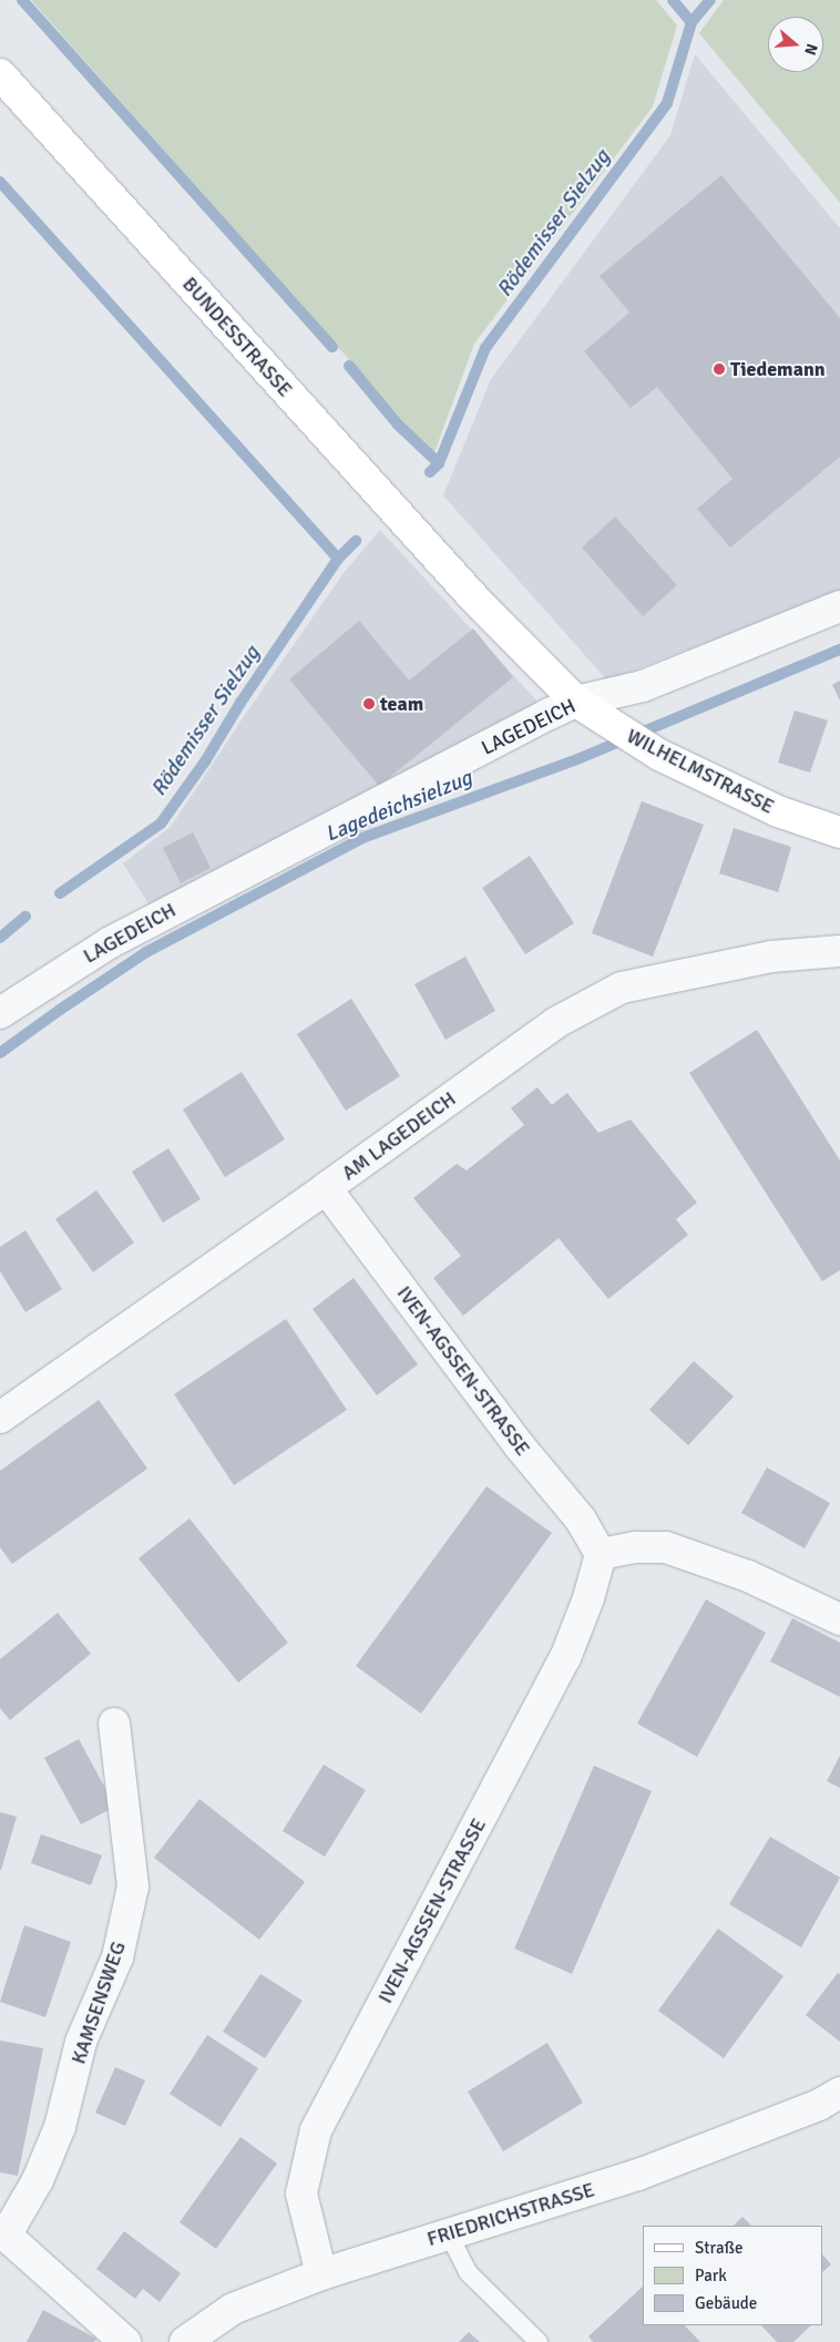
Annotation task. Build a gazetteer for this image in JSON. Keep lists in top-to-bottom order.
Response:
{
  "streets": {
    "street": [
      "BUNDESSTRASSE",
      "LAGEDEICH",
      "WILHELMSTRASSE",
      "AM LAGEDEICH",
      "IVEN-AGSSEN-STRASSE",
      "KAMSENSWEG",
      "FRIEDRICHSTRASSE"
    ]
  },
  "crossings": [
    ["BUNDESSTRASSE", "WILHELMSTRASSE"],
    ["LAGEDEICH", "WILHELMSTRASSE"],
    ["AM LAGEDEICH", "IVEN-AGSSEN-STRASSE"],
    ["IVEN-AGSSEN-STRASSE", "FRIEDRICHSTRASSE"]
  ],
  "water": ["Rödemisser Sielzug", "Lagedeichsielzug"],
  "places": ["Tiedemann", "team"],
  "legend": ["Straße", "Park", "Gebäude"],
  "north": "right"
}
